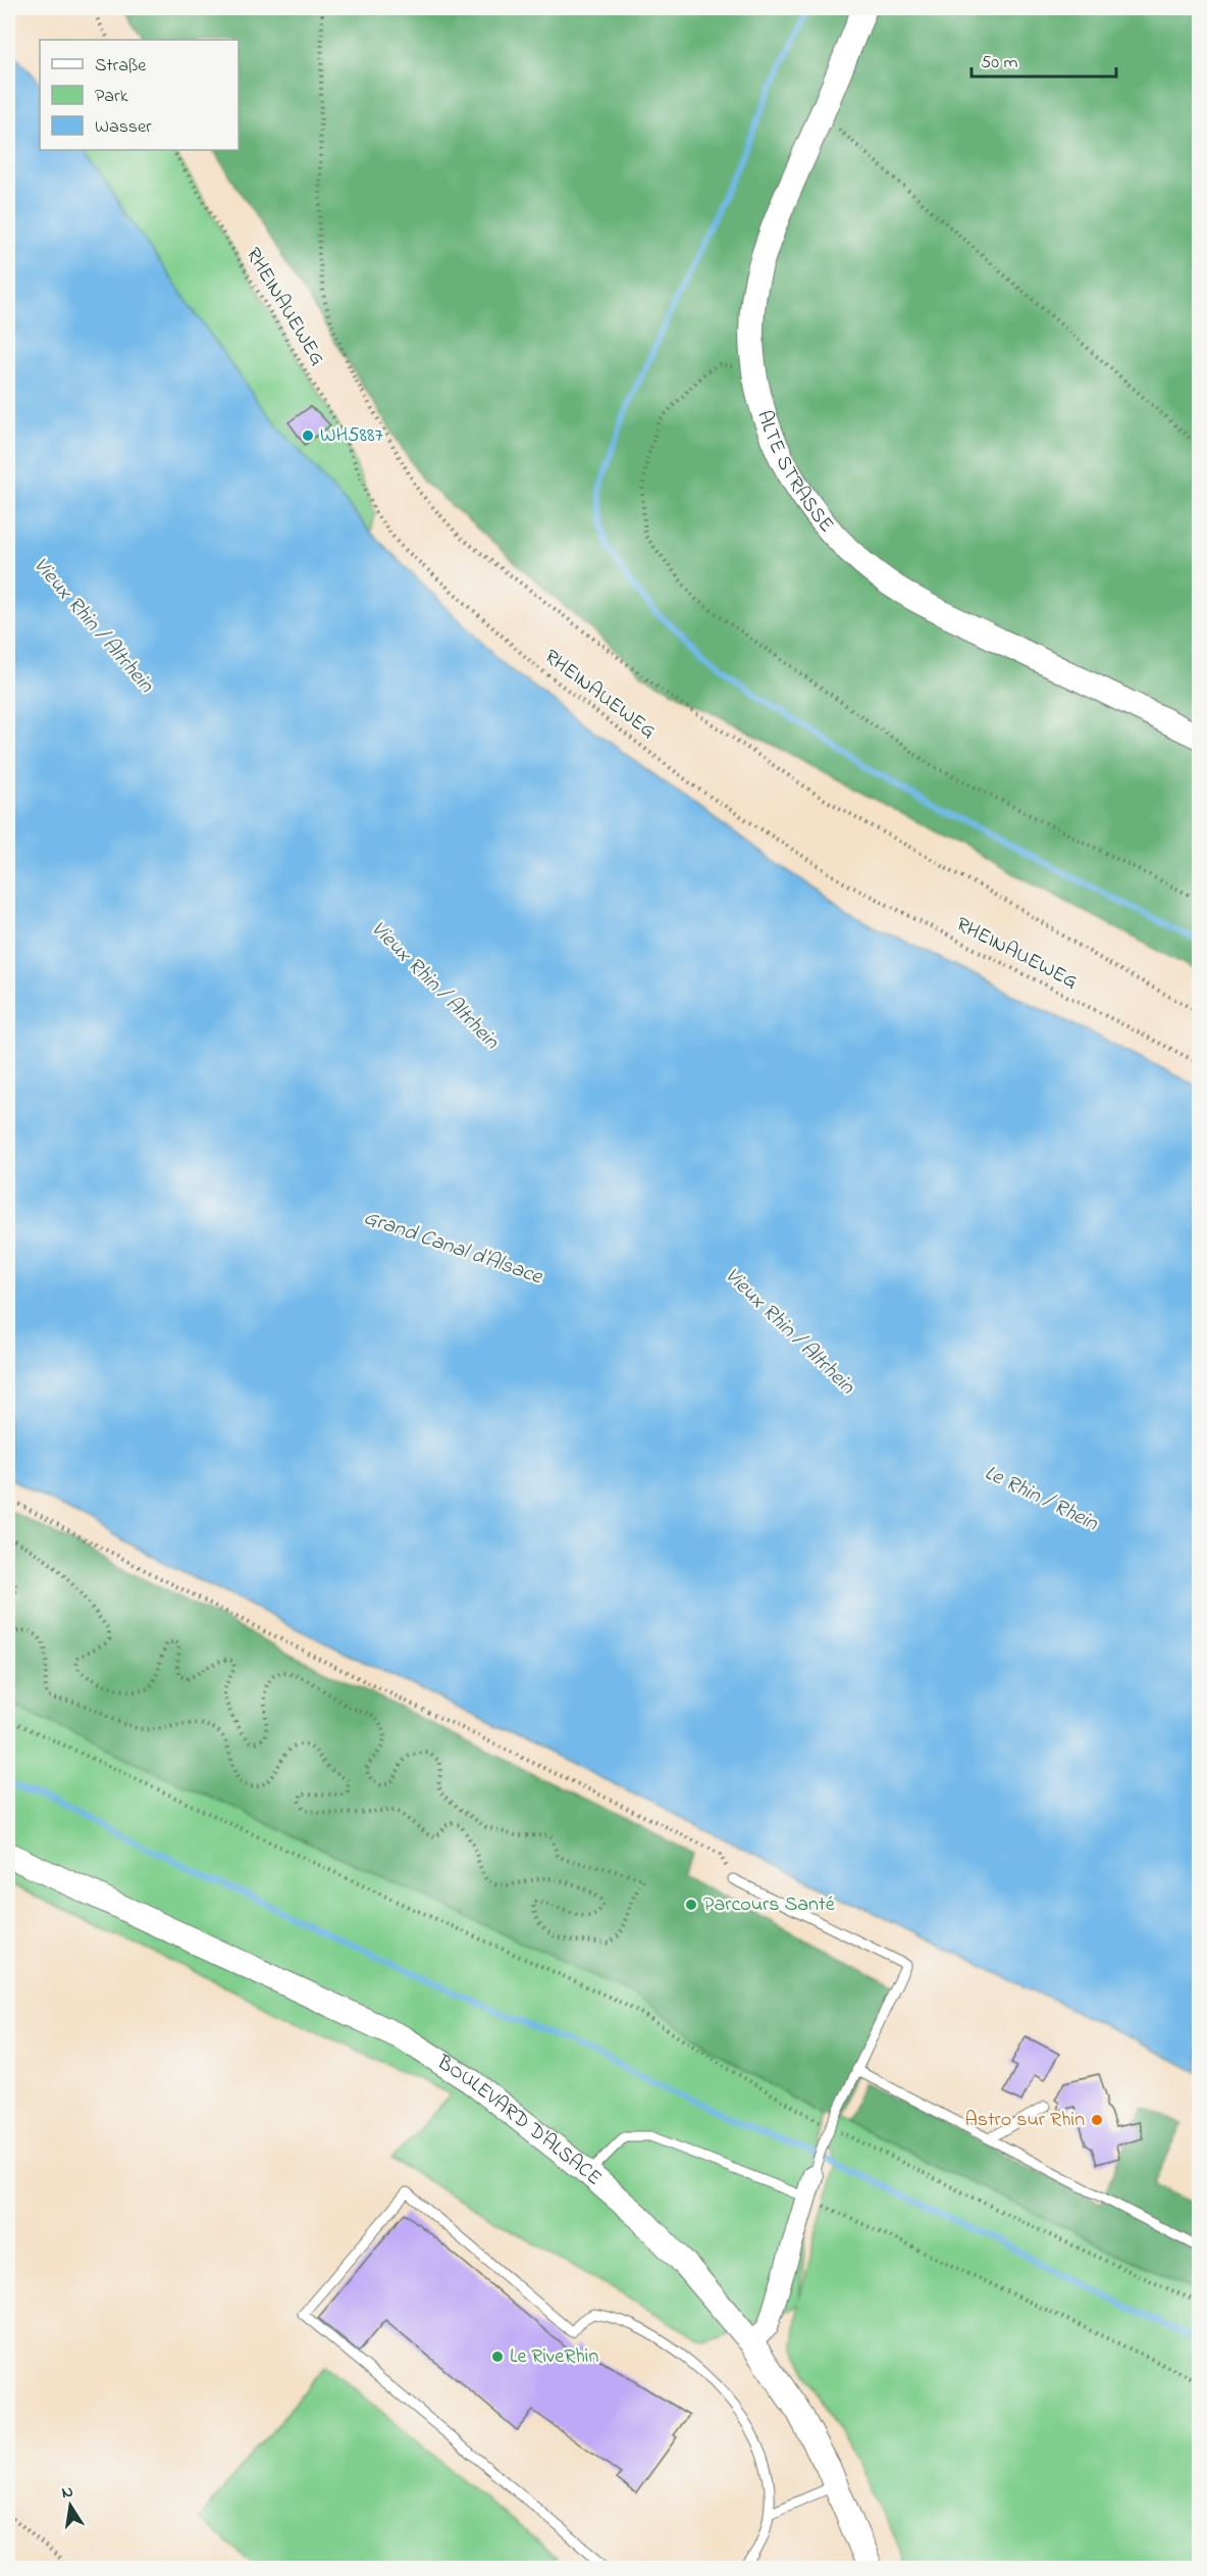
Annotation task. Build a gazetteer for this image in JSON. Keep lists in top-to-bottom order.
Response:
{
  "streets": {
    "street": ["ALTE STRASSE", "BOULEVARD D'ALSACE"],
    "path": ["RHEINAUEWEG"]
  },
  "water": ["Vieux Rhin / Altrhein", "Grand Canal d'Alsace", "Le Rhin / Rhein"],
  "places": [
    "WH5887",
    "Parcours Santé",
    "Astro sur Rhin",
    "Le RiveRhin"
  ],
  "legend": ["Straße", "Park", "Wasser"],
  "scale_bar": "50 m",
  "north": "top"
}
